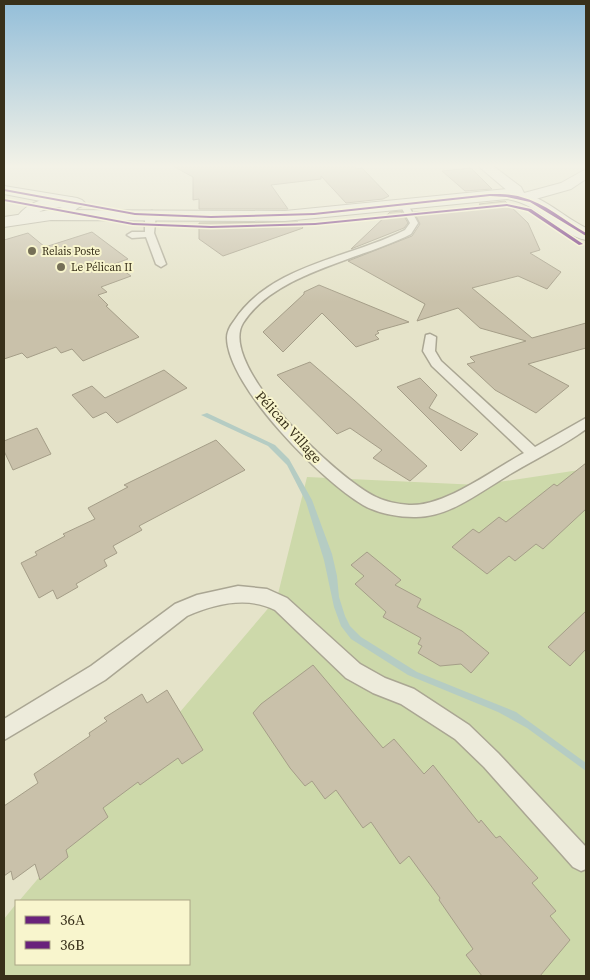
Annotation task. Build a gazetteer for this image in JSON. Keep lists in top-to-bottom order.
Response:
{
  "streets": {
    "lane": ["Pélican Village"]
  },
  "places": ["Relais Poste", "Le Pélican II"],
  "lines": ["transit line 36A", "transit line 36B"],
  "legend": ["36A", "36B"]
}
